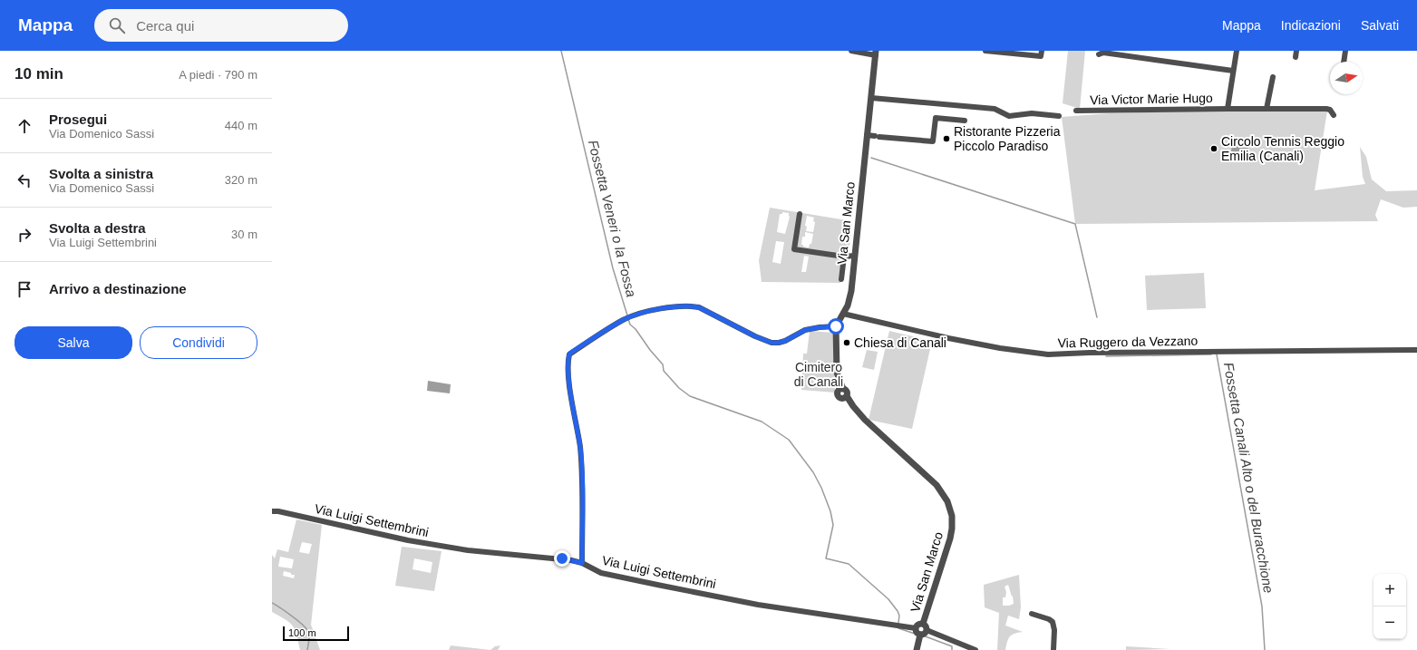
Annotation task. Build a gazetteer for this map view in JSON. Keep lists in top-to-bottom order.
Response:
{
  "streets": {
    "street": [
      "Via Victor Marie Hugo",
      "Via San Marco",
      "Via Ruggero da Vezzano",
      "Via Luigi Settembrini"
    ]
  },
  "crossings": [
    ["Via San Marco", "Via Ruggero da Vezzano"],
    ["Via San Marco", "Via Luigi Settembrini"]
  ],
  "water": ["Fossetta Veneri o la Fossa", "Fossetta Canali Alto o del Buracchione"],
  "parks": ["Cimitero di Canali"],
  "places": ["Ristorante Pizzeria Piccolo Paradiso", "Circolo Tennis Reggio Emilia (Canali)", "Chiesa di Canali"],
  "scale_bar": "100 m",
  "north": "right",
  "page": {
    "header": "Mappa",
    "search": "Cerca qui",
    "nav": ["Mappa", "Indicazioni", "Salvati"],
    "heading": ["10 min", "A piedi · 790 m"],
    "list": [
      ["Prosegui", "Via Domenico Sassi", "440 m"],
      ["Svolta a sinistra", "Via Domenico Sassi", "320 m"],
      ["Svolta a destra", "Via Luigi Settembrini", "30 m"],
      "Arrivo a destinazione"
    ],
    "buttons": ["Salva", "Condividi"],
    "map_buttons": ["+", "−"],
    "scale": "100 m"
  }
}
